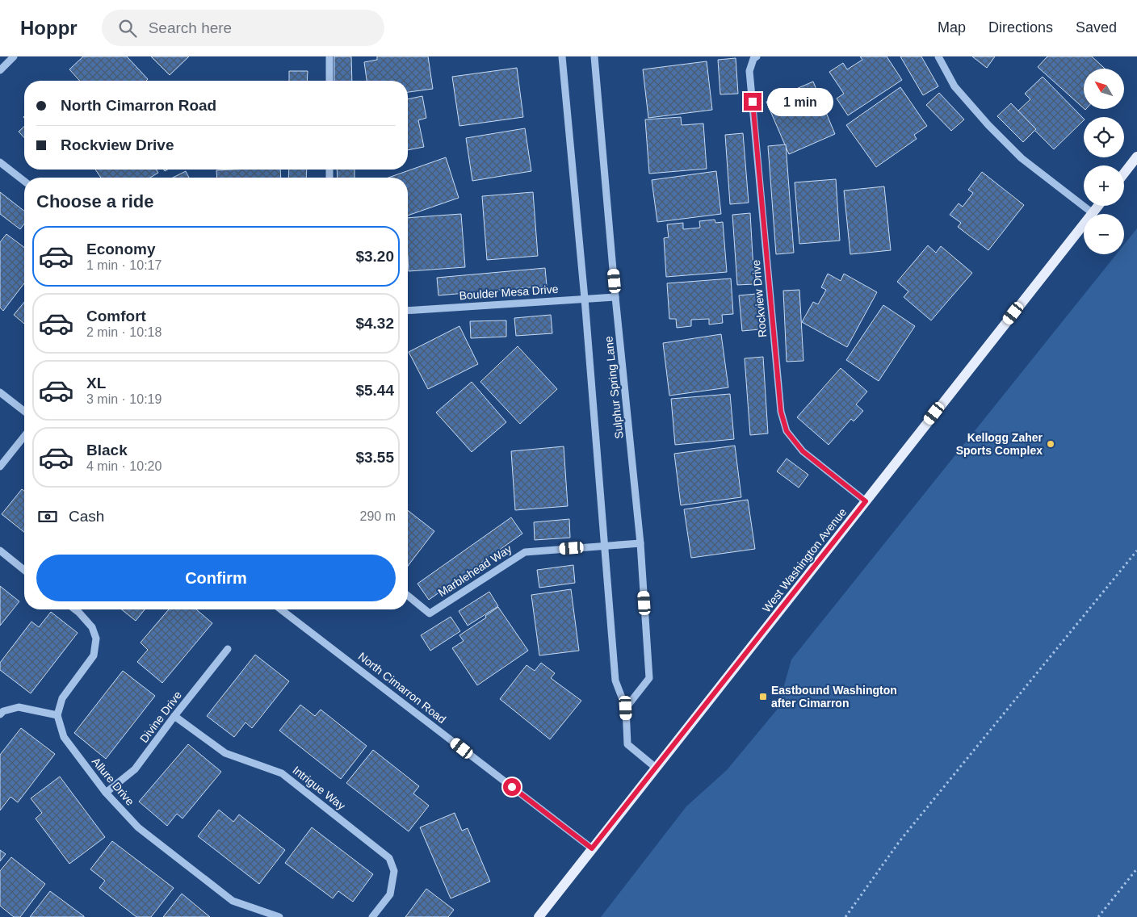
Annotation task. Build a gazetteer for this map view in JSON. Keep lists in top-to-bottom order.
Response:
{
  "streets": {
    "main road": ["West Washington Avenue"],
    "street": [
      "Boulder Mesa Drive",
      "Rockview Drive",
      "Sulphur Spring Lane",
      "Marblehead Way",
      "North Cimarron Road",
      "Divine Drive",
      "Allure Drive",
      "Intrigue Way"
    ]
  },
  "crossings": [
    ["Boulder Mesa Drive", "Sulphur Spring Lane"],
    ["Rockview Drive", "West Washington Avenue"],
    ["Sulphur Spring Lane", "West Washington Avenue"],
    ["Sulphur Spring Lane", "Marblehead Way"],
    ["West Washington Avenue", "North Cimarron Road"],
    ["Divine Drive", "Allure Drive"],
    ["Divine Drive", "Intrigue Way"]
  ],
  "places": {
    "other": ["Kellogg Zaher Sports Complex"],
    "transit": ["Eastbound Washington after Cimarron"]
  },
  "north": "top left",
  "page": {
    "header": "Hoppr",
    "search": "Search here",
    "nav": ["Map", "Directions", "Saved"],
    "map_buttons": ["+", "−"],
    "banner": ["North Cimarron Road", "Rockview Drive"],
    "bubble": "1 min",
    "heading": "Choose a ride",
    "list": [
      {
        "name": "Economy",
        "note": "1 min · 10:17",
        "value": "$3.20"
      },
      {
        "name": "Comfort",
        "note": "2 min · 10:18",
        "value": "$4.32"
      },
      {
        "name": "XL",
        "note": "3 min · 10:19",
        "value": "$5.44"
      },
      {
        "name": "Black",
        "note": "4 min · 10:20",
        "value": "$3.55"
      }
    ],
    "pay": ["Cash", "290 m"],
    "buttons": "Confirm"
  }
}
